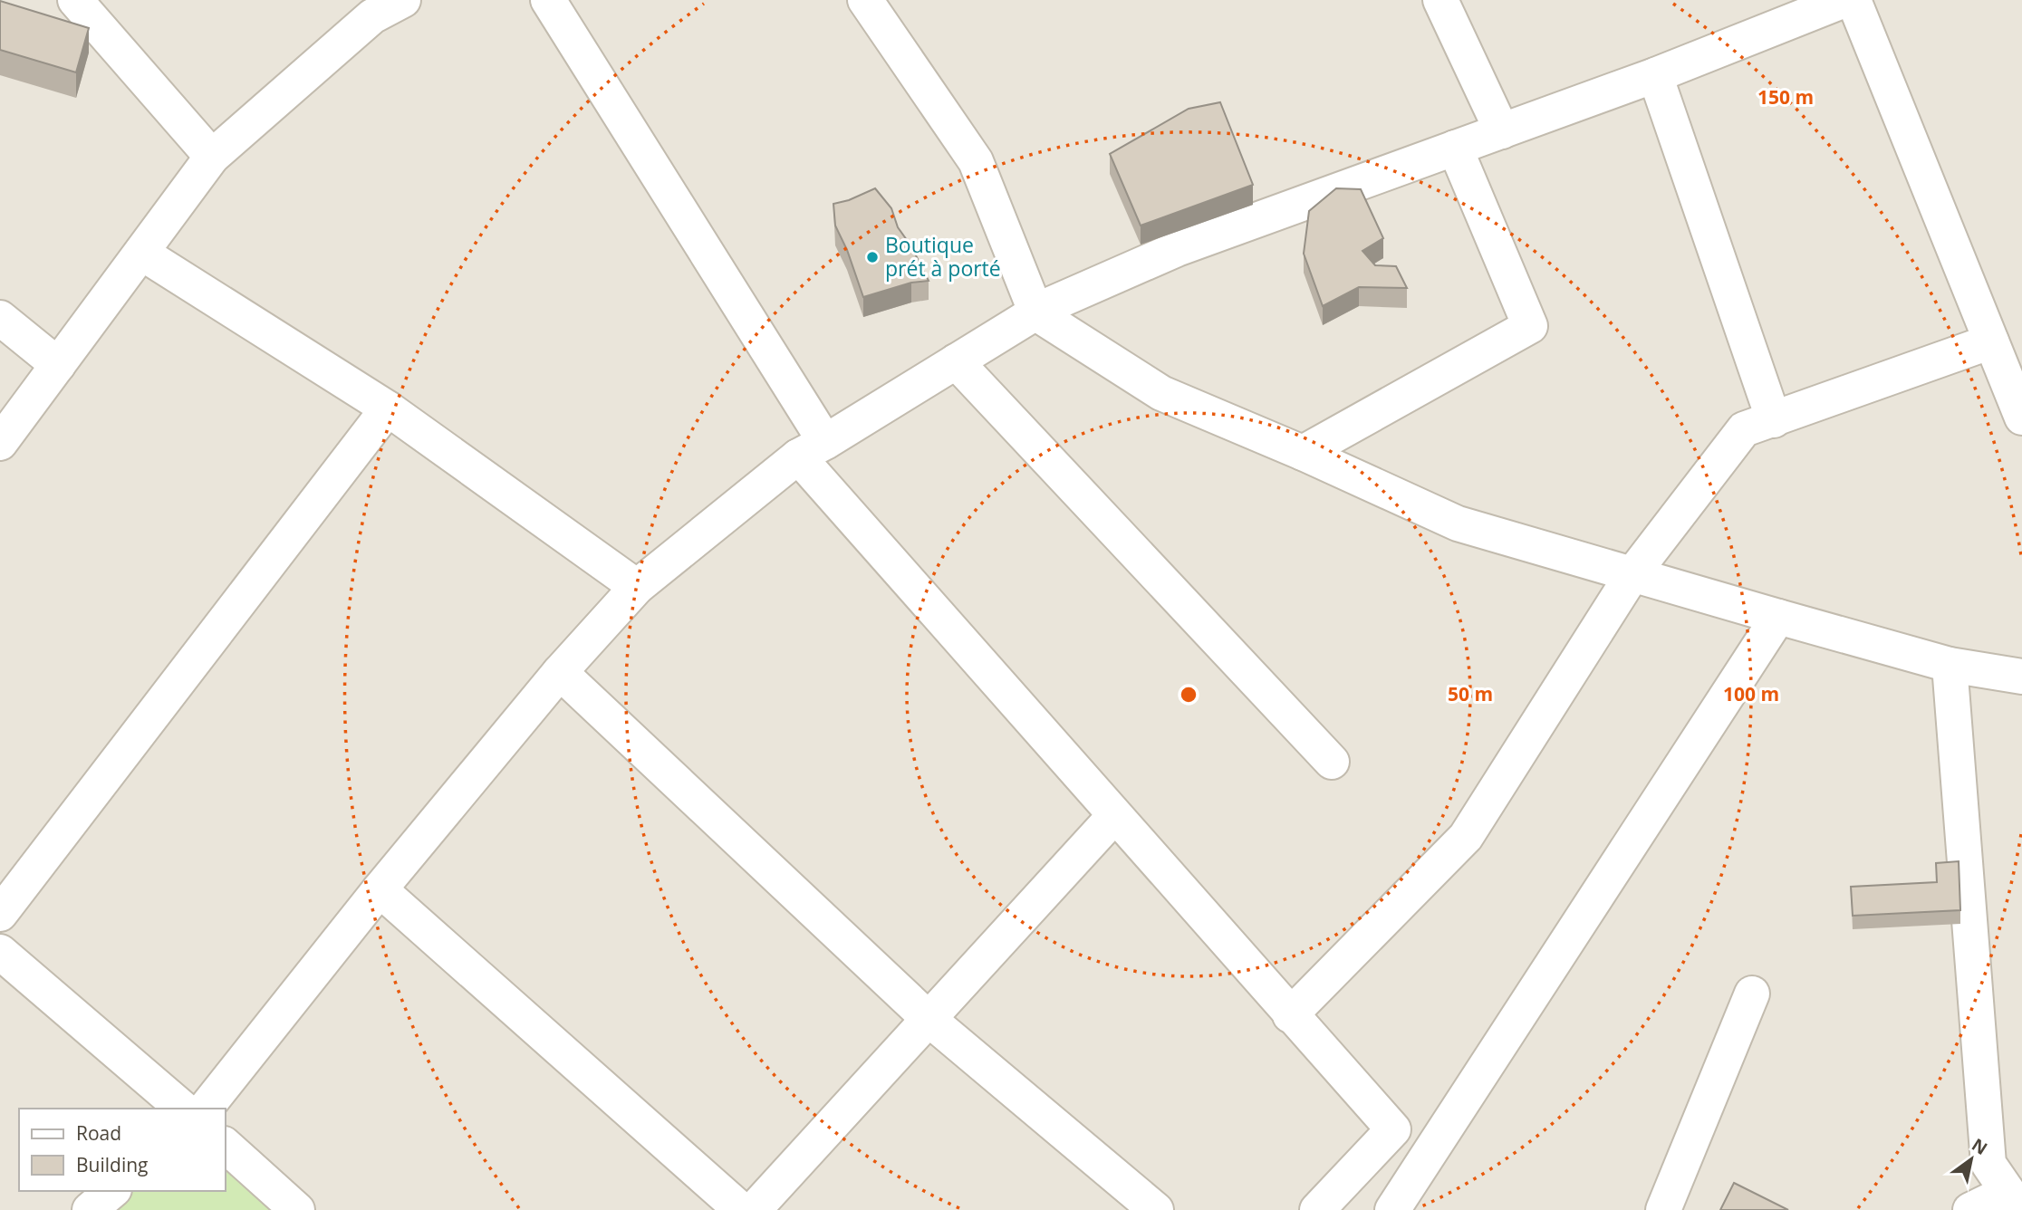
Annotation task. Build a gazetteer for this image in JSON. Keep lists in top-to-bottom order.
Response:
{
  "places": ["Boutique prét à porté"],
  "legend": ["Road", "Building"],
  "north": "top right",
  "rings": ["150 m", "50 m", "100 m"]
}
